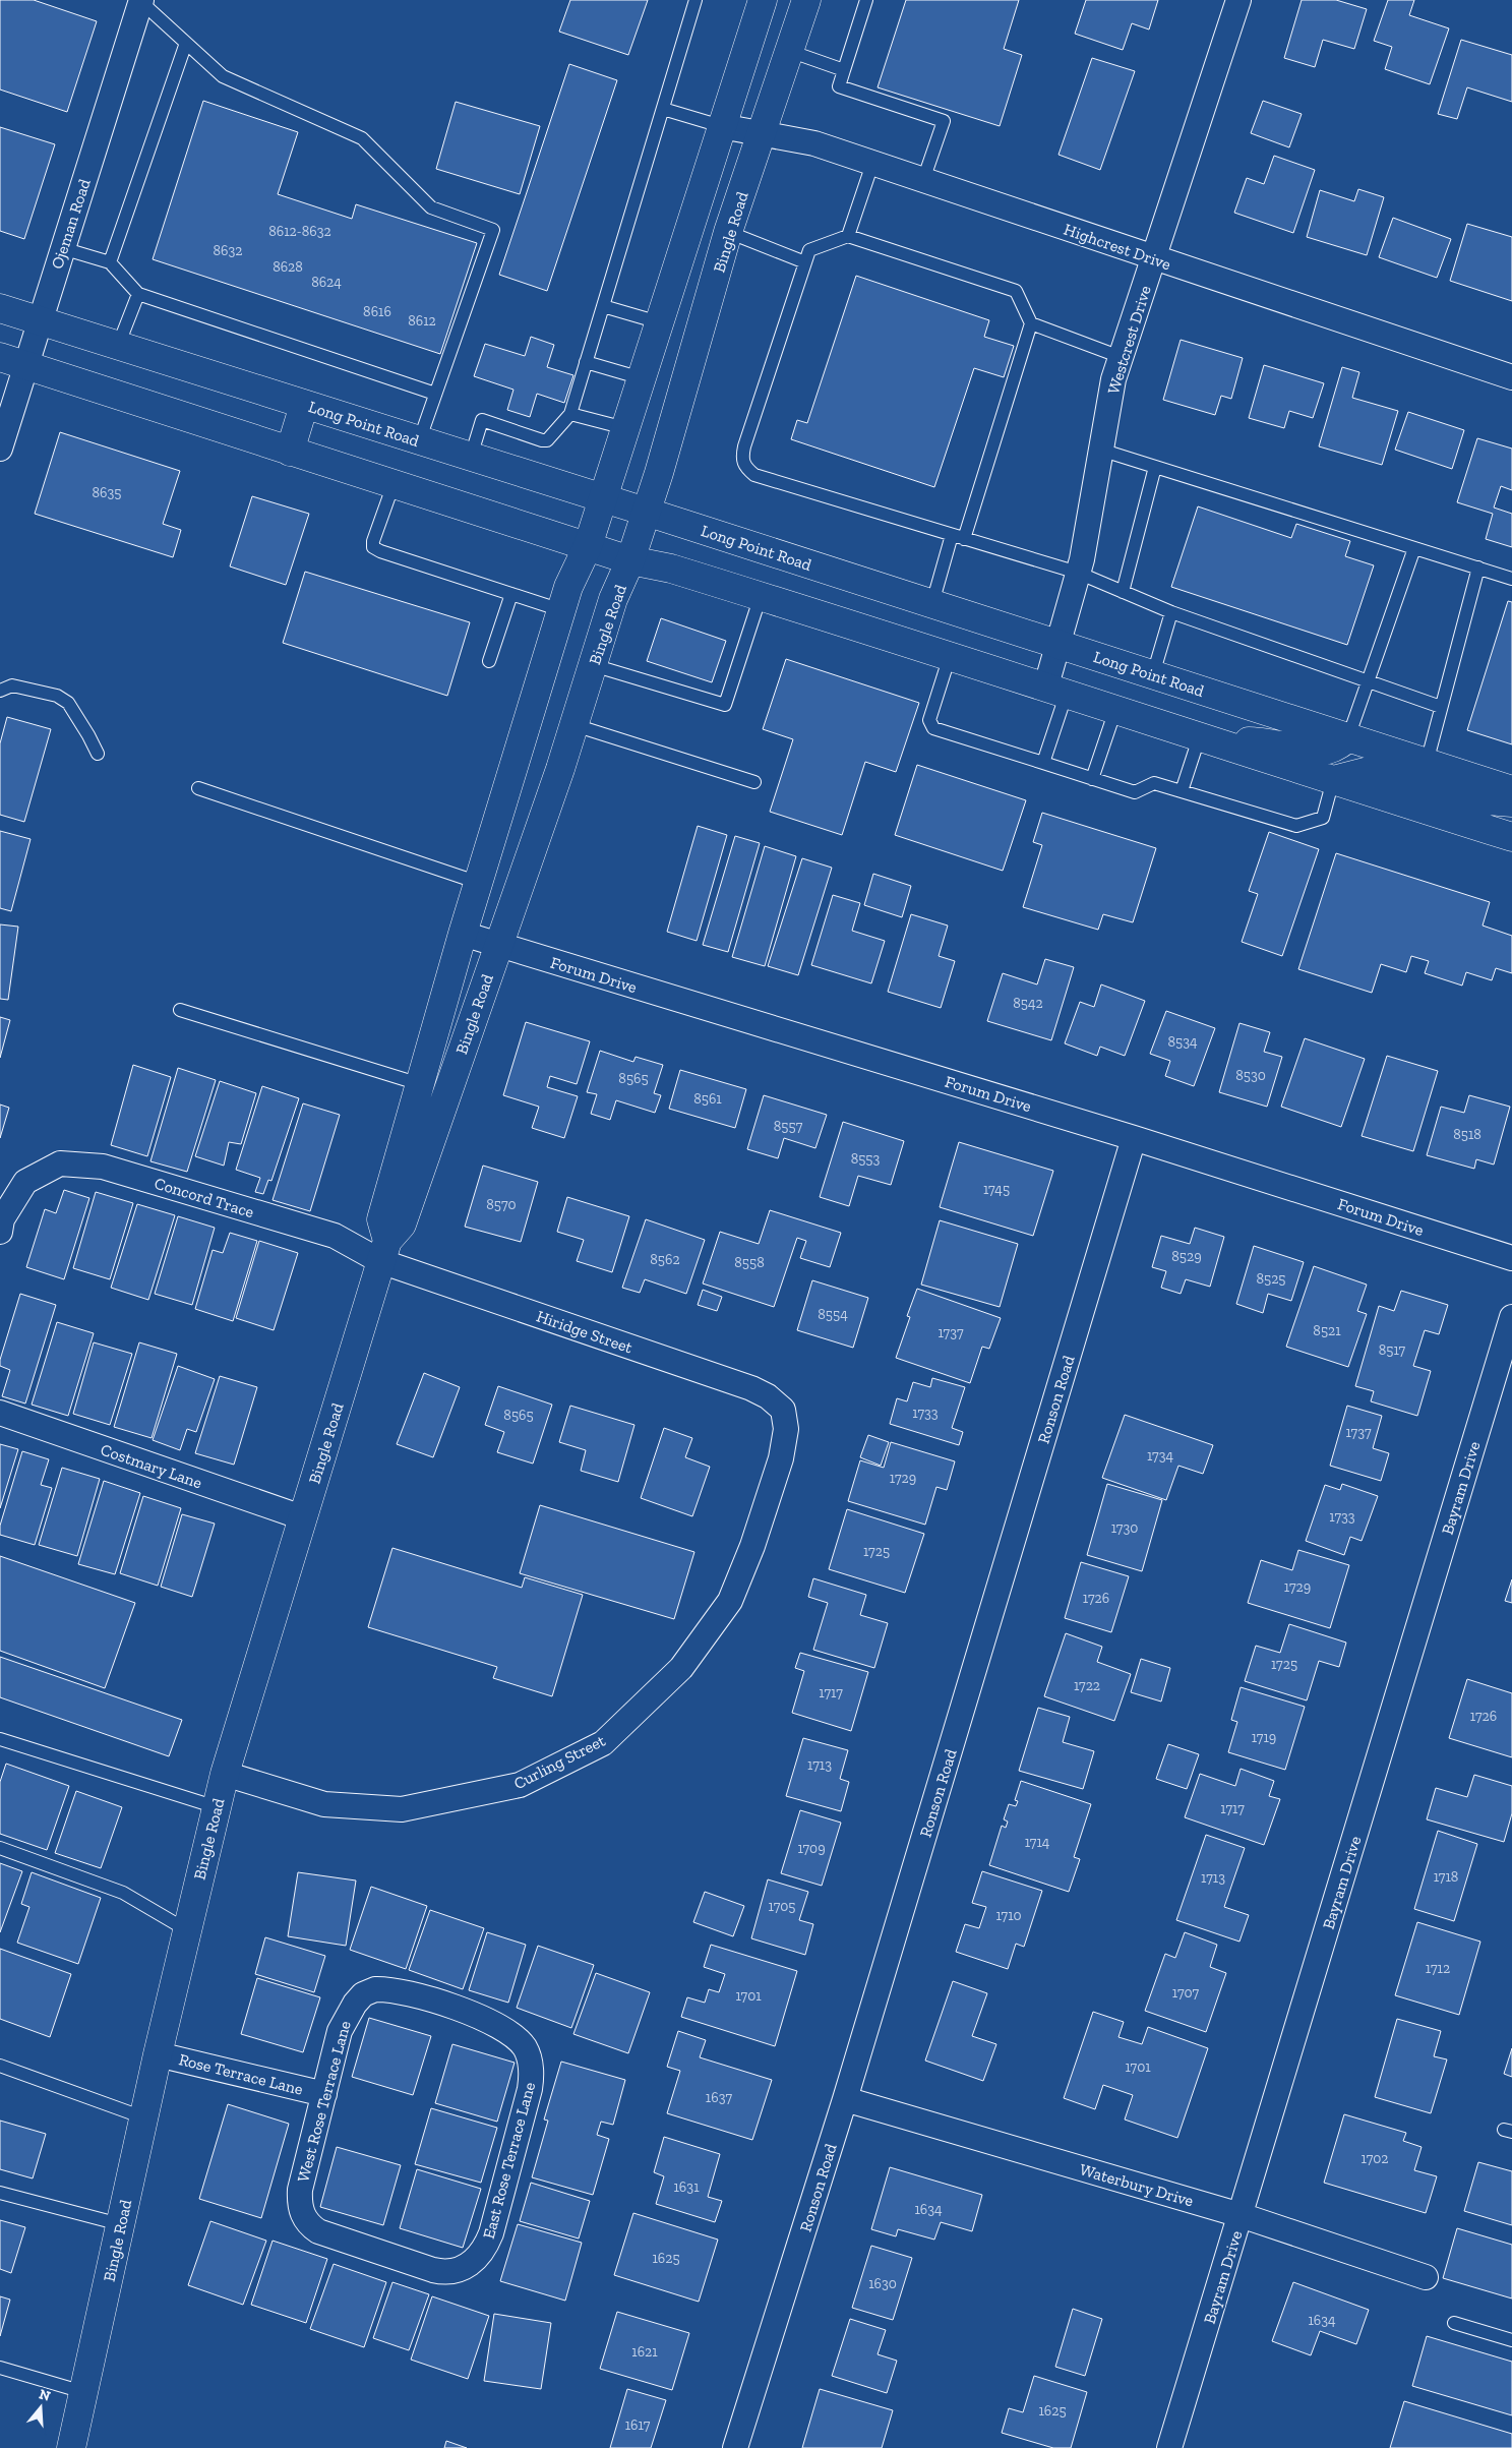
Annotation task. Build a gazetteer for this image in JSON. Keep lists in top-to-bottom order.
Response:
{
  "streets": {
    "main road": ["Bingle Road", "Long Point Road"],
    "street": [
      "Ojeman Road",
      "Highcrest Drive",
      "Westcrest Drive",
      "Forum Drive",
      "Concord Trace",
      "Hiridge Street",
      "Ronson Road",
      "Costmary Lane",
      "Bayram Drive",
      "Curling Street",
      "Rose Terrace Lane",
      "West Rose Terrace Lane",
      "East Rose Terrace Lane",
      "Waterbury Drive"
    ]
  },
  "crossings": [
    ["Ojeman Road", "Long Point Road"],
    ["Bingle Road", "Highcrest Drive"],
    ["Bingle Road", "Long Point Road"],
    ["Bingle Road", "Forum Drive"],
    ["Bingle Road", "Concord Trace"],
    ["Bingle Road", "Hiridge Street"],
    ["Bingle Road", "Costmary Lane"],
    ["Bingle Road", "Curling Street"],
    ["Bingle Road", "Rose Terrace Lane"],
    ["Highcrest Drive", "Westcrest Drive"],
    ["Westcrest Drive", "Long Point Road"],
    ["Forum Drive", "Ronson Road"],
    ["Concord Trace", "Hiridge Street"],
    ["Hiridge Street", "Curling Street"],
    ["Ronson Road", "Waterbury Drive"],
    ["Bayram Drive", "Waterbury Drive"],
    ["Rose Terrace Lane", "West Rose Terrace Lane"],
    ["West Rose Terrace Lane", "East Rose Terrace Lane"]
  ],
  "house_numbers": [
    "8612-8632",
    "8632",
    "8628",
    "8624",
    "8616",
    "8612",
    "8635",
    "8542",
    "8534",
    "8530",
    "8565",
    "8561",
    "8557",
    "8518",
    "8553",
    "1745",
    "8570",
    "8529",
    "8562",
    "8558",
    "8525",
    "8554",
    "8521",
    "1737",
    "8517",
    "1733",
    "8565",
    "1737",
    "1734",
    "1729",
    "1733",
    "1730",
    "1725",
    "1729",
    "1726",
    "1725",
    "1722",
    "1717",
    "1726",
    "1719",
    "1713",
    "1717",
    "1714",
    "1709",
    "1718",
    "1713",
    "1705",
    "1710",
    "1712",
    "1707",
    "1701",
    "1701",
    "1637",
    "1702",
    "1631",
    "1634",
    "1625",
    "1630",
    "1634",
    "1621",
    "1625",
    "1617"
  ],
  "north": "top"
}
